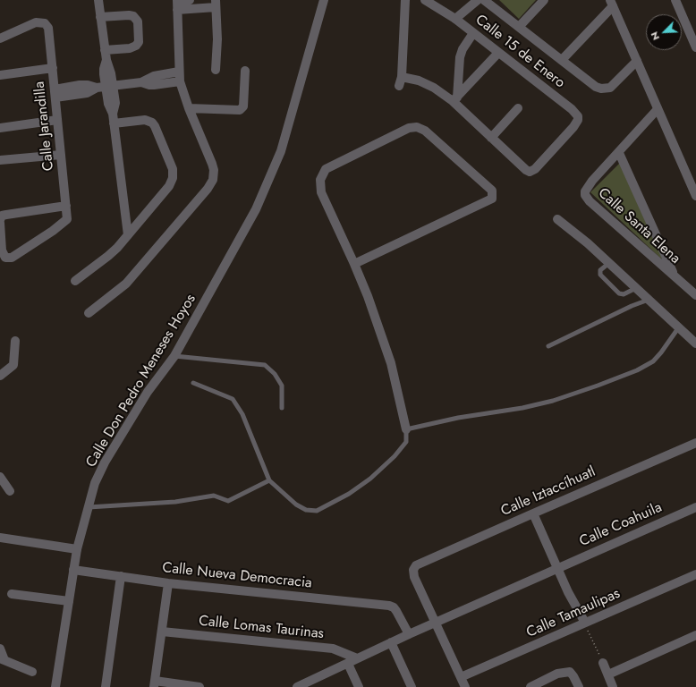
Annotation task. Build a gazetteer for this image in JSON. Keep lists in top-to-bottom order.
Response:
{
  "streets": {
    "street": [
      "Calle 15 de Enero",
      "Calle Jarandilla",
      "Calle Santa Elena",
      "Calle Don Pedro Meneses Hoyos",
      "Calle Iztaccíhuatl",
      "Calle Coahuila",
      "Calle Nueva Democracia",
      "Calle Tamaulipas",
      "Calle Lomas Taurinas"
    ]
  },
  "crossings": [
    ["Calle Don Pedro Meneses Hoyos", "Calle Nueva Democracia"],
    ["Calle Iztaccíhuatl", "Calle Coahuila"],
    ["Calle Coahuila", "Calle Nueva Democracia"],
    ["Calle Coahuila", "Calle Lomas Taurinas"]
  ],
  "north": "bottom left"
}
